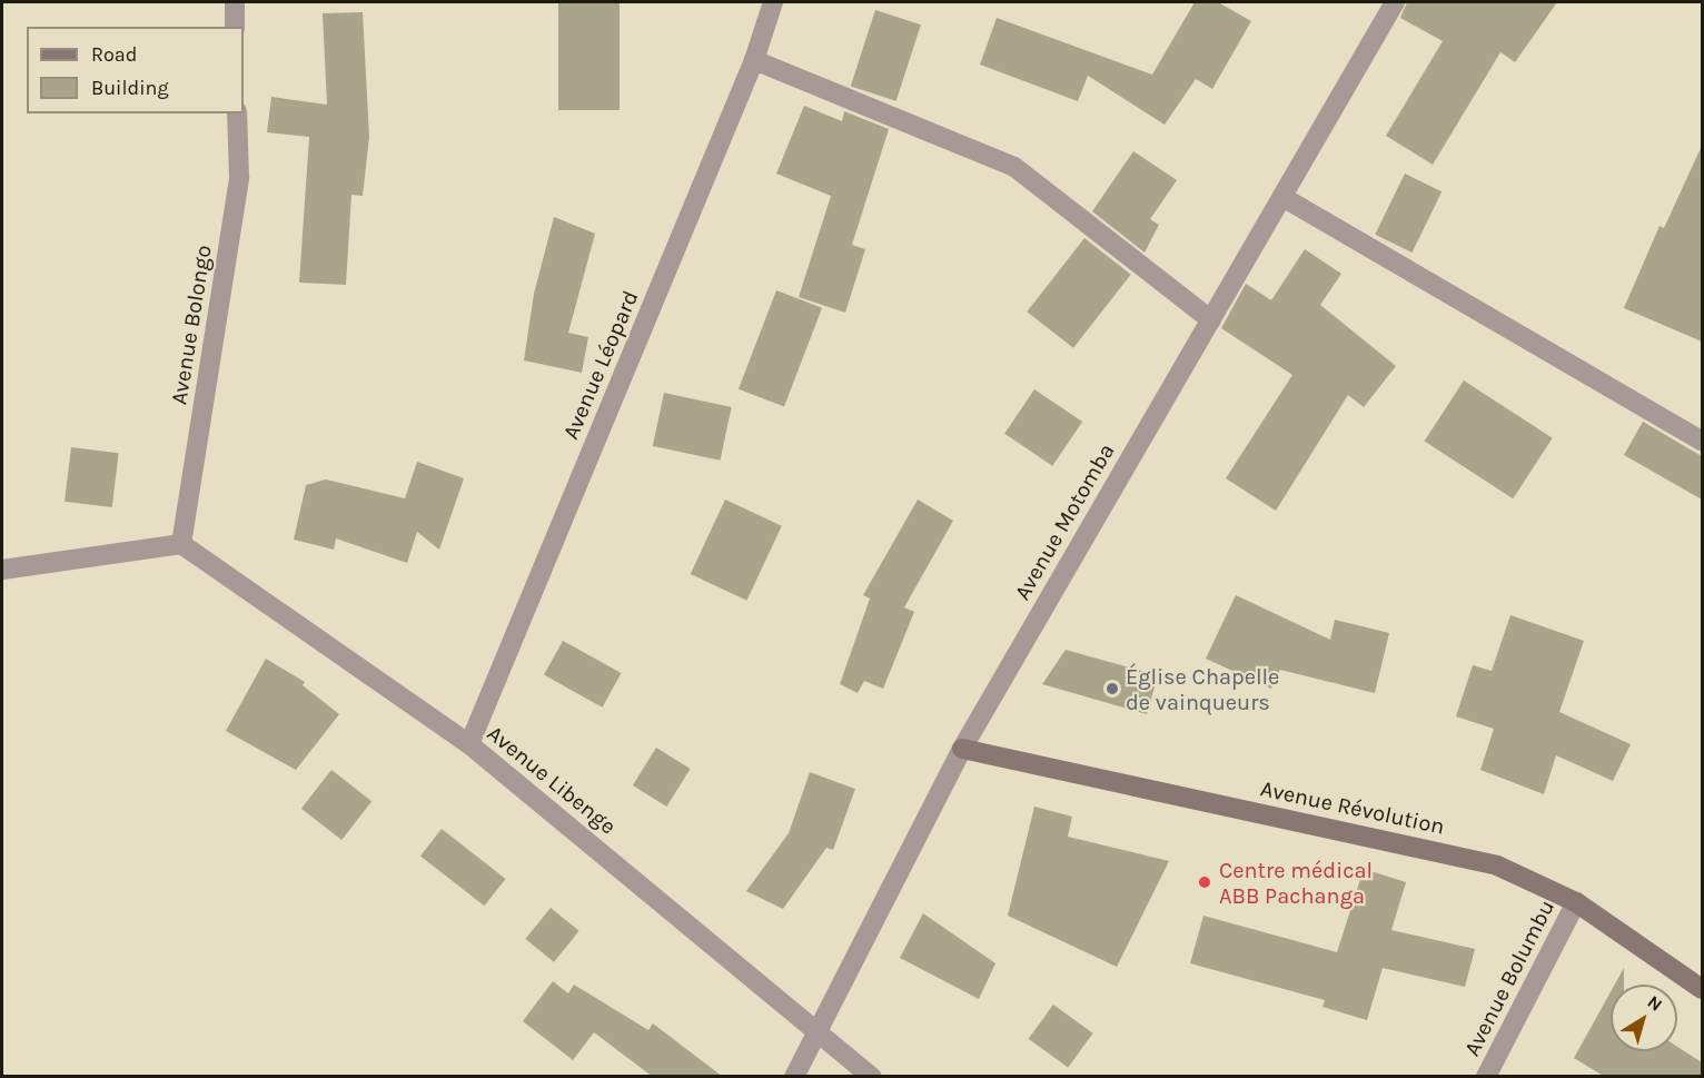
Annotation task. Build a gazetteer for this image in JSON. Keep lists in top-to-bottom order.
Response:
{
  "streets": {
    "street": [
      "Avenue Bolongo",
      "Avenue Léopard",
      "Avenue Motomba",
      "Avenue Libenge",
      "Avenue Révolution",
      "Avenue Bolumbu"
    ]
  },
  "crossings": [
    ["Avenue Bolongo", "Avenue Libenge"],
    ["Avenue Léopard", "Avenue Libenge"],
    ["Avenue Motomba", "Avenue Libenge"],
    ["Avenue Motomba", "Avenue Révolution"],
    ["Avenue Révolution", "Avenue Bolumbu"]
  ],
  "places": ["Église Chapelle de vainqueurs", "Centre médical ABB Pachanga"],
  "legend": ["Road", "Building"],
  "north": "top right"
}
